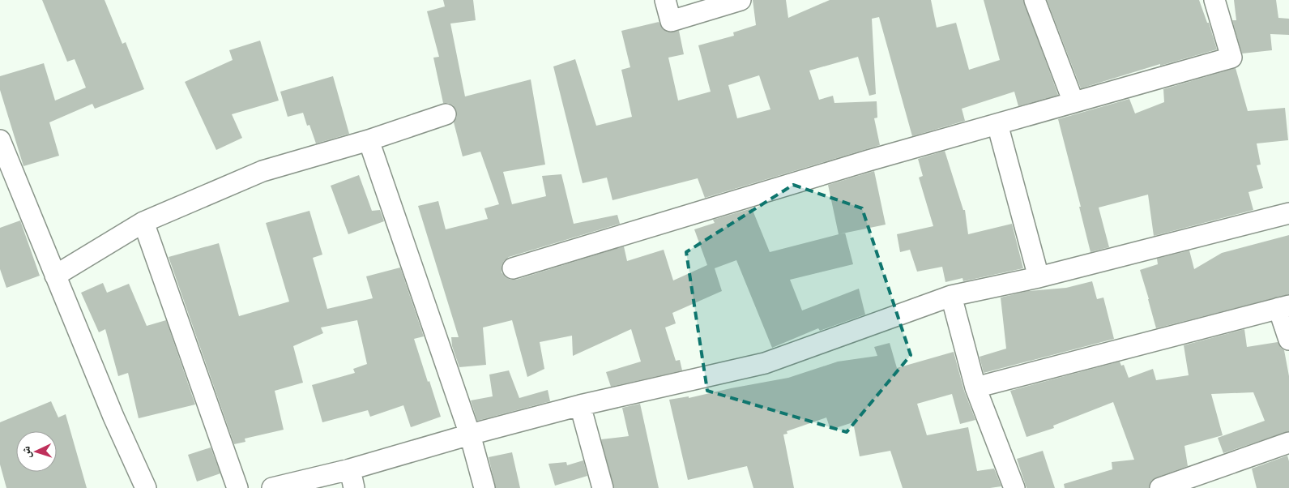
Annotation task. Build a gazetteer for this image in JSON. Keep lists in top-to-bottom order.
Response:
{
  "north": "left"
}
